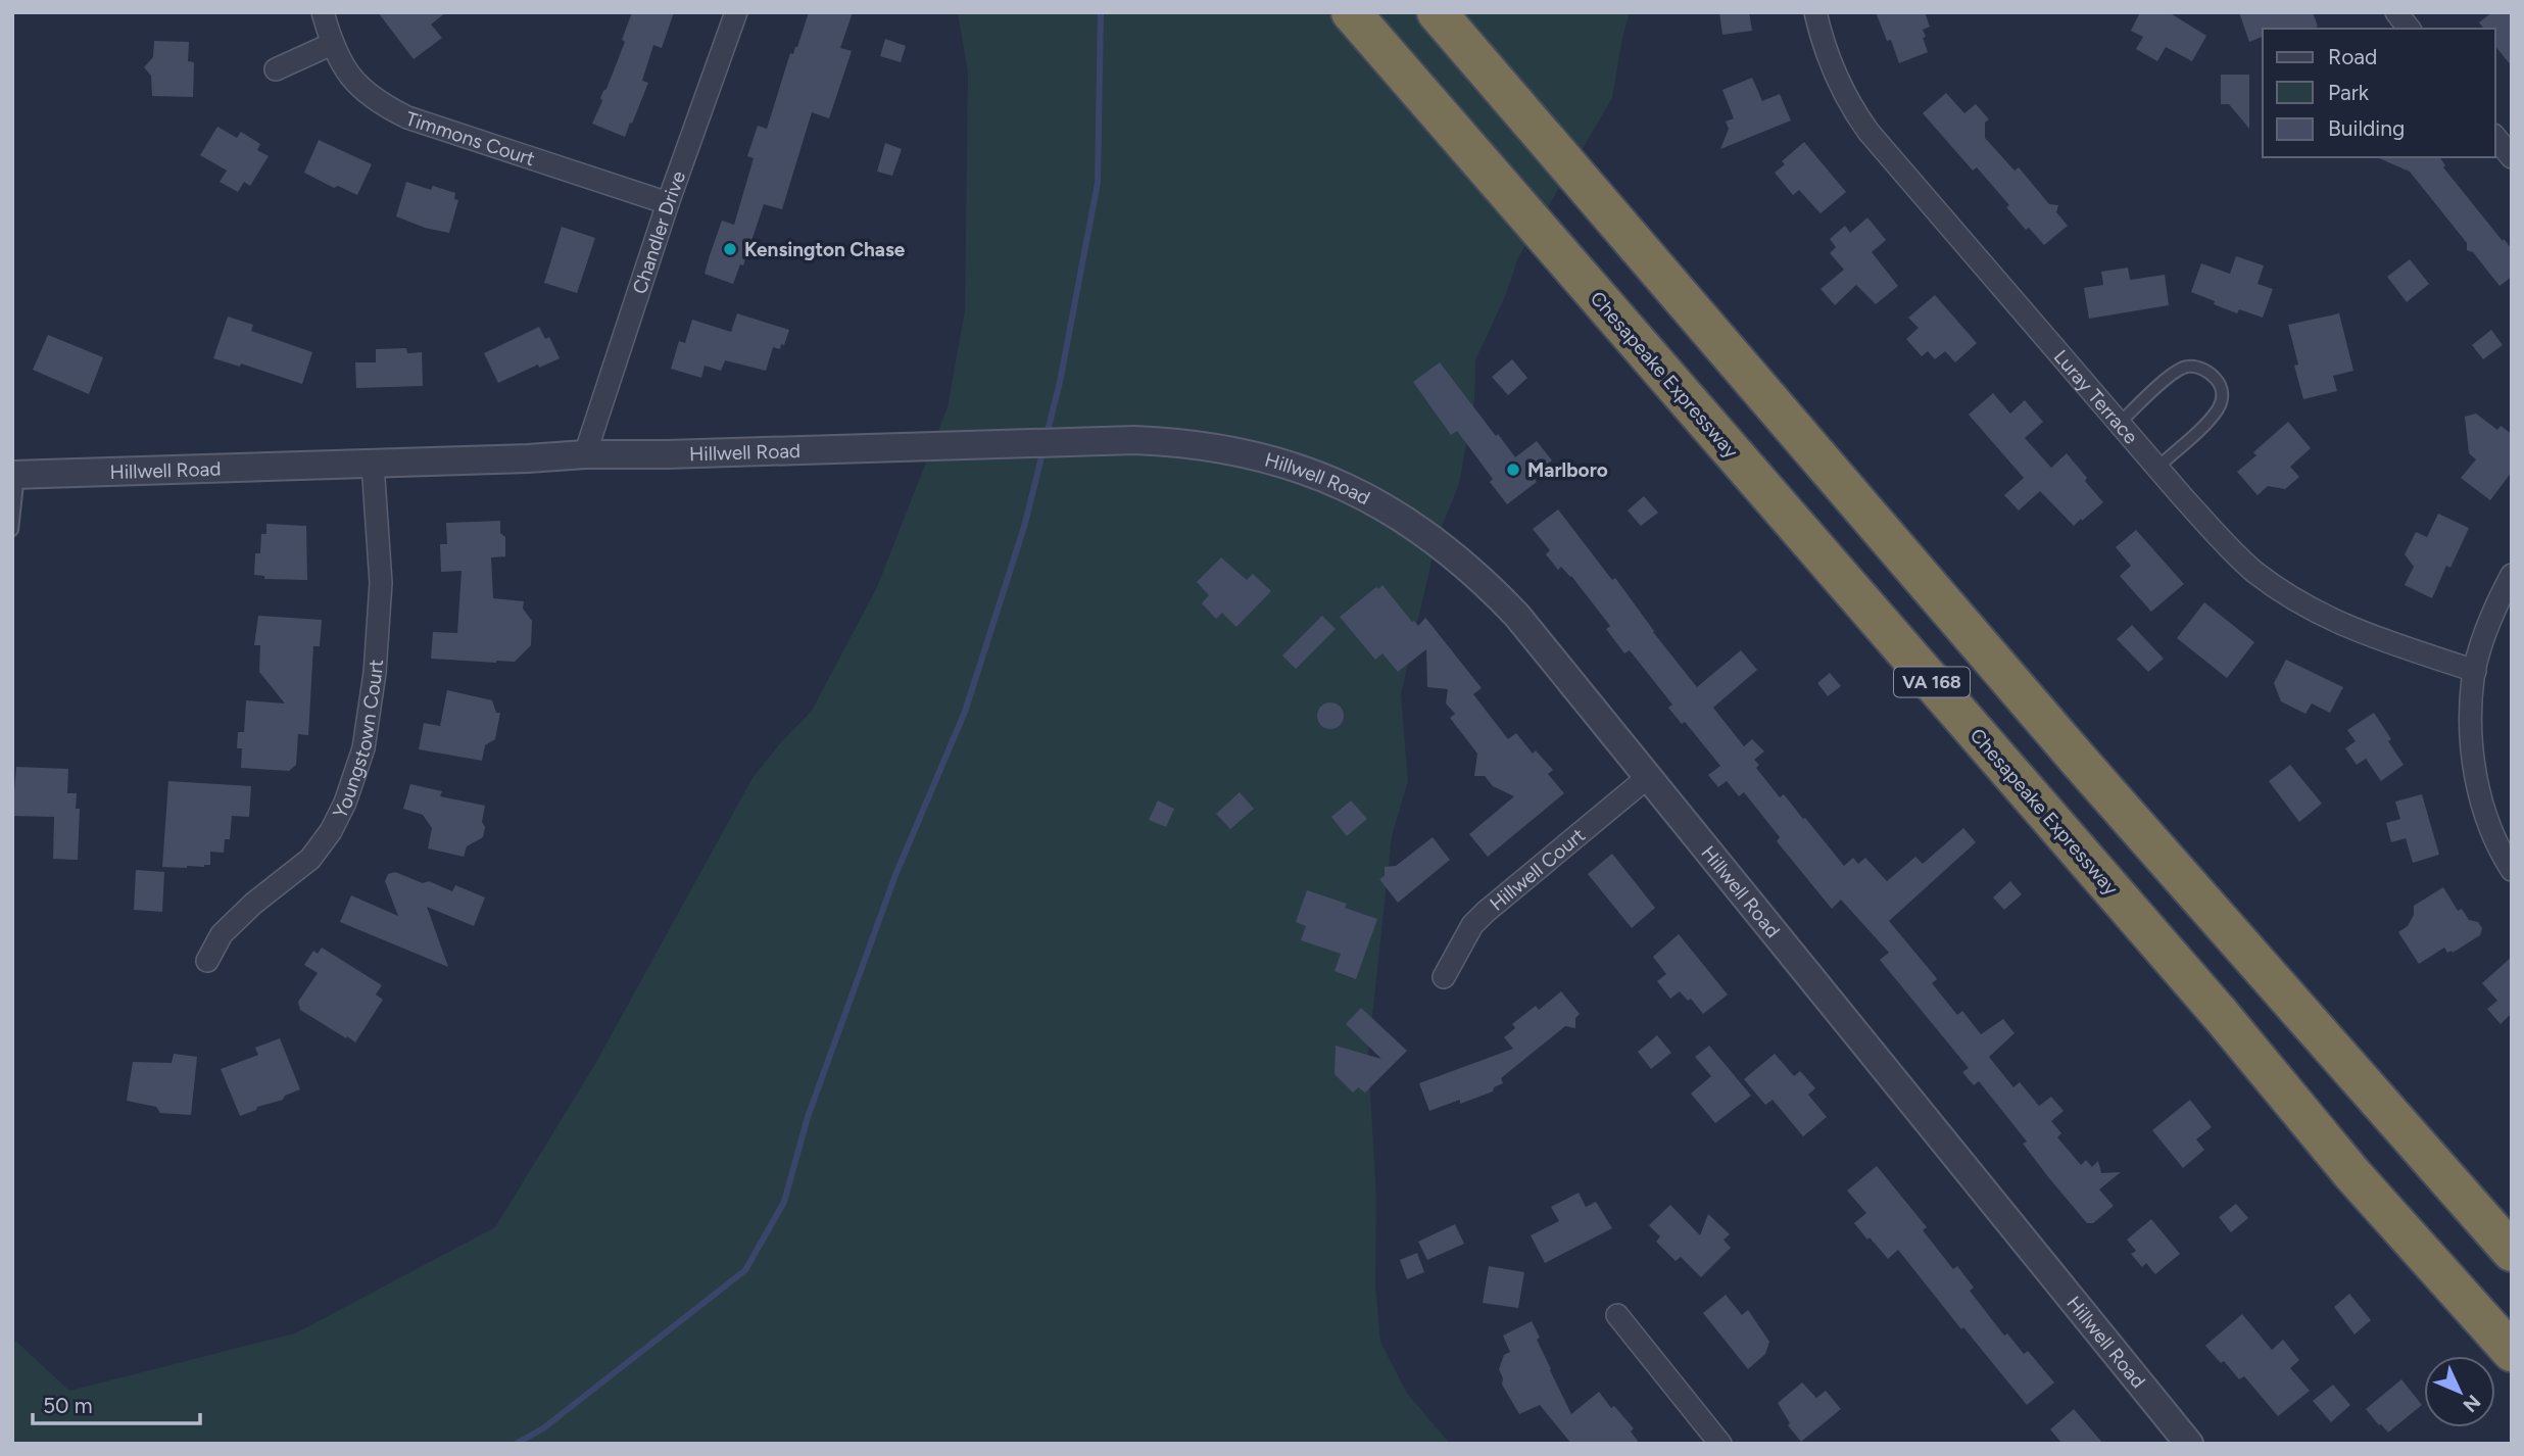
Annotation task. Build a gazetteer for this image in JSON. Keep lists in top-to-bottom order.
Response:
{
  "streets": {
    "highway": ["Chesapeake Expressway", "VA 168"],
    "street": [
      "Timmons Court",
      "Chandler Drive",
      "Luray Terrace",
      "Hillwell Road",
      "Youngstown Court",
      "Hillwell Court"
    ]
  },
  "crossings": [
    ["Timmons Court", "Chandler Drive"],
    ["Chandler Drive", "Hillwell Road"],
    ["Hillwell Road", "Youngstown Court"],
    ["Hillwell Road", "Hillwell Court"]
  ],
  "places": ["Kensington Chase", "Marlboro"],
  "legend": ["Road", "Park", "Building"],
  "scale_bar": "50 m",
  "north": "bottom right"
}
